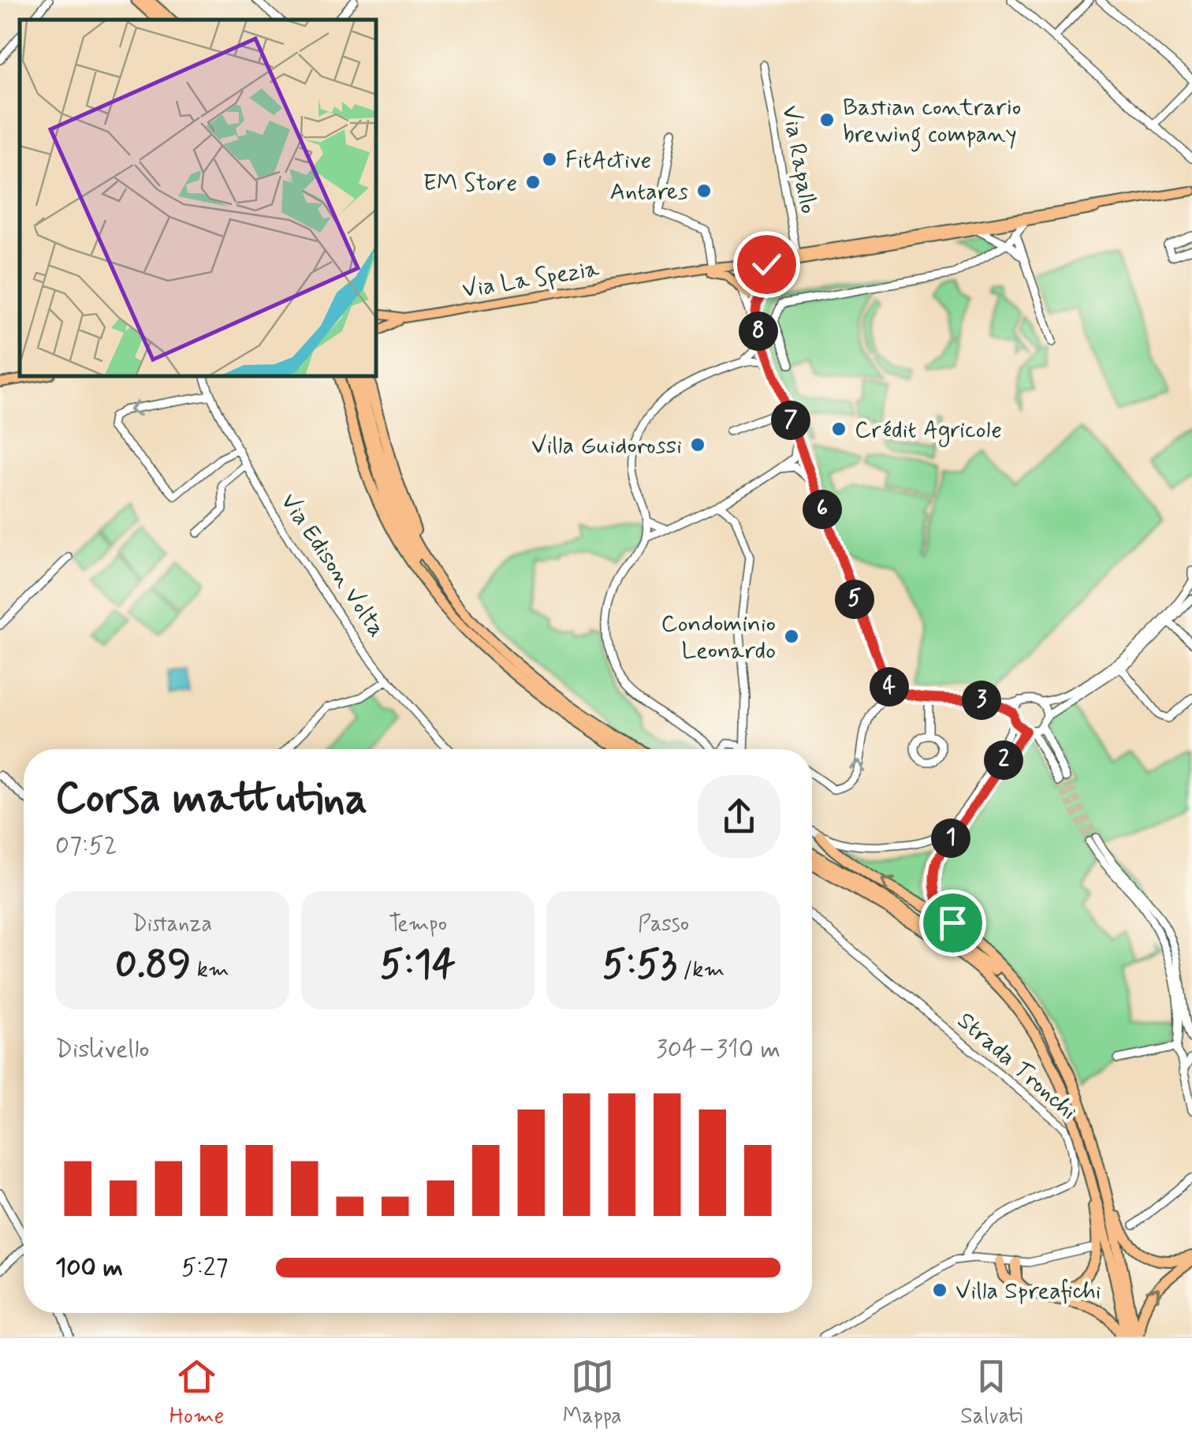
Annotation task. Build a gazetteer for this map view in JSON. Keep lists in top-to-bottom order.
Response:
{
  "streets": {
    "main road": ["Via La Spezia"],
    "street": ["Via Rapallo", "Via Edison Volta", "Strada Tronchi"]
  },
  "crossings": [
    ["Via Rapallo", "Via La Spezia"]
  ],
  "places": [
    "Bastian contrario brewing company",
    "FitActive",
    "EM Store",
    "Antares",
    "Crédit Agricole",
    "Villa Guidorossi",
    "Condominio Leonardo",
    "Villa Spreafichi"
  ],
  "page": {
    "pins": [
      "8",
      "7",
      "6",
      "5",
      "4",
      "3",
      "2",
      "1"
    ],
    "heading": ["Corsa mattutina", "07:52"],
    "stats": [
      ["Distanza", "0.89 km"],
      ["Tempo", "5:14"],
      ["Passo", "5:53 /km"]
    ],
    "chart": ["Dislivello", "304–310 m"],
    "list": [
      {
        "name": "100 m",
        "note": "5:27"
      }
    ],
    "tabs": ["Home", "Mappa", "Salvati"]
  }
}
